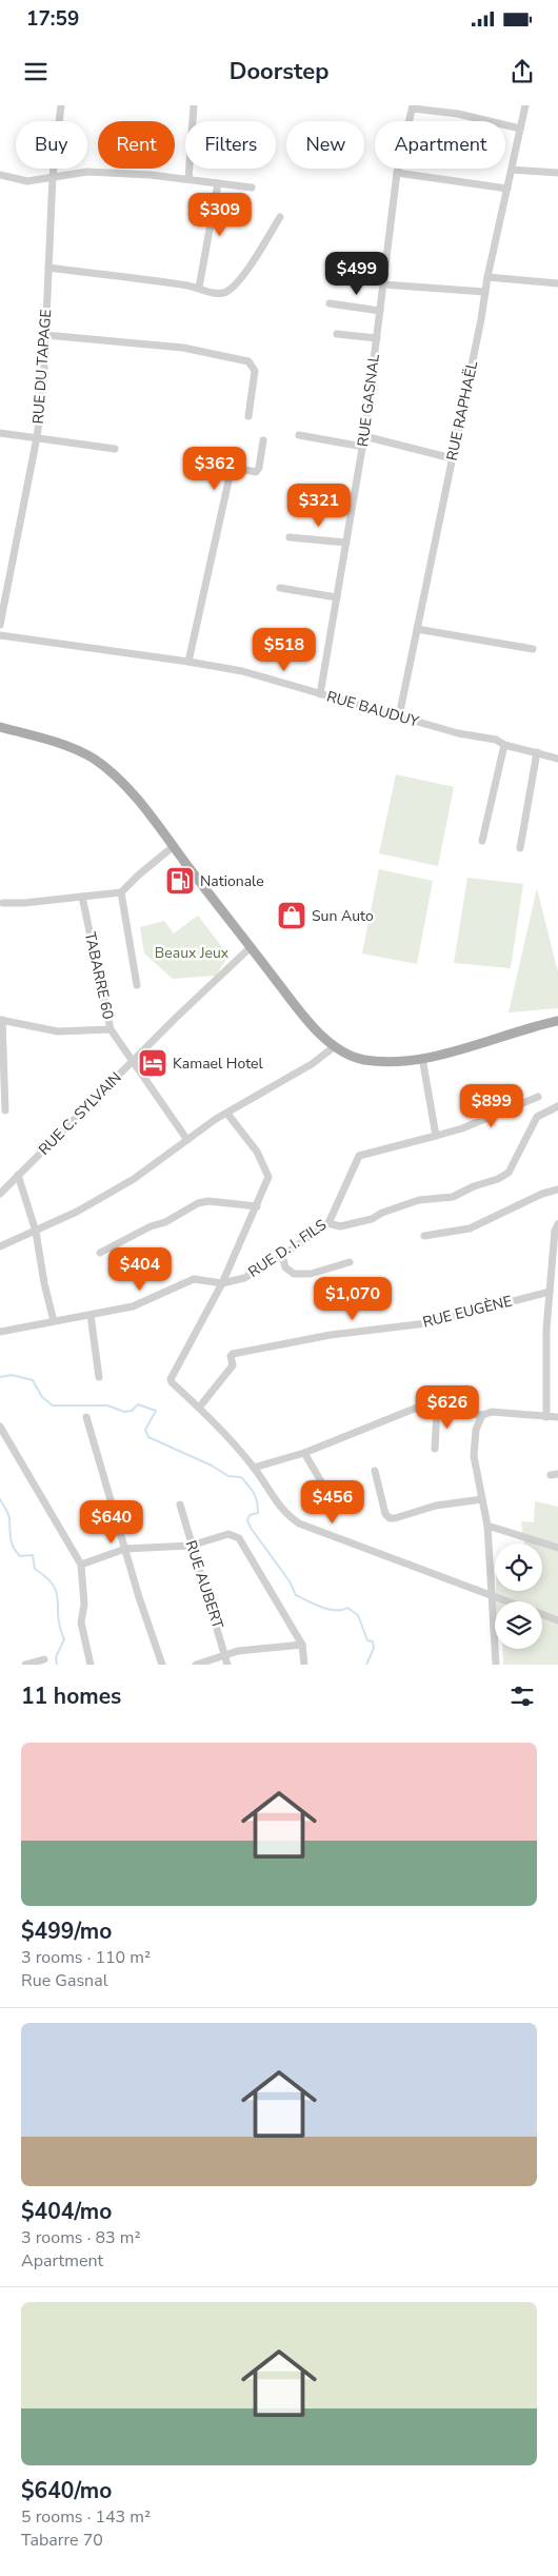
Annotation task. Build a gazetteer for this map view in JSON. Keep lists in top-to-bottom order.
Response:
{
  "streets": {
    "street": [
      "RUE DU TAPAGE",
      "RUE GASNAL",
      "RUE RAPHAËL",
      "RUE BAUDUY",
      "TABARRE 60",
      "RUE C. SYLVAIN",
      "RUE D. I. FILS",
      "RUE EUGÈNE",
      "RUE AUBERT"
    ]
  },
  "crossings": [
    ["RUE GASNAL", "RUE BAUDUY"],
    ["RUE RAPHAËL", "RUE BAUDUY"],
    ["TABARRE 60", "RUE C. SYLVAIN"]
  ],
  "parks": ["Beaux Jeux"],
  "places": {
    "fuel station": ["Nationale"],
    "shop": ["Sun Auto"],
    "hotel": ["Kamael Hotel"]
  },
  "page": {
    "status": "17:59",
    "header": "Doorstep",
    "chip": [
      "Buy",
      "Rent",
      "Filters",
      "New",
      "Apartment"
    ],
    "price": [
      "$309",
      "$499",
      "$362",
      "$321",
      "$518",
      "$899",
      "$404",
      "$1,070",
      "$626",
      "$456",
      "$640"
    ],
    "heading": "11 homes",
    "list": [
      {
        "name": "$499/mo",
        "note": "3 rooms · 110 m² · Rue Gasnal"
      },
      {
        "name": "$404/mo",
        "note": "3 rooms · 83 m² · Apartment"
      },
      {
        "name": "$640/mo",
        "note": "5 rooms · 143 m² · Tabarre 70"
      }
    ]
  }
}
